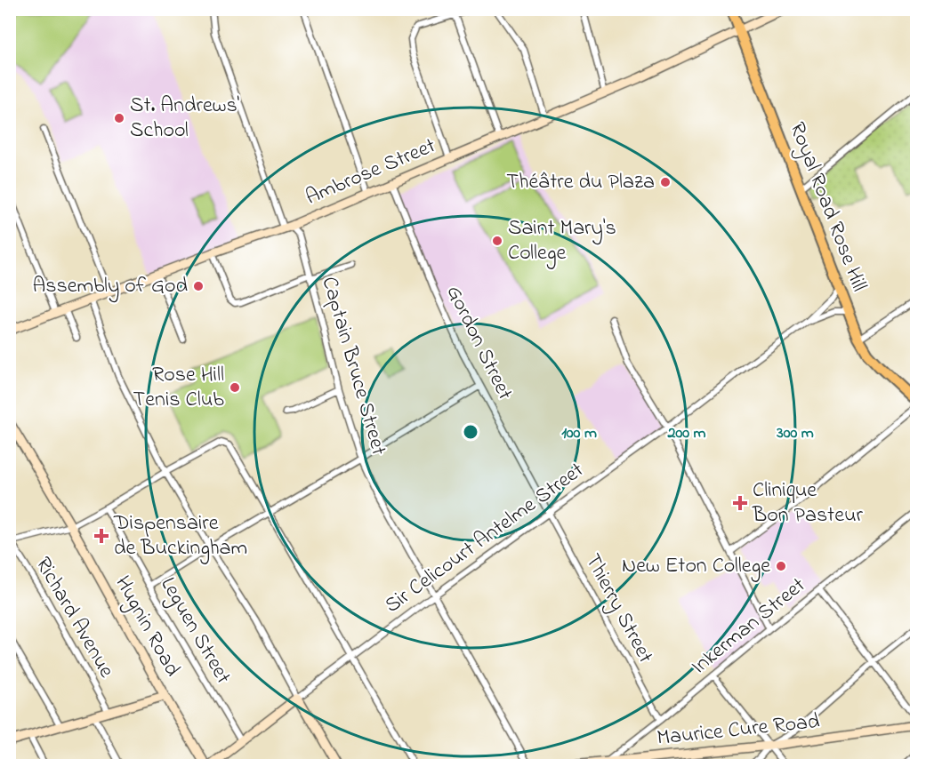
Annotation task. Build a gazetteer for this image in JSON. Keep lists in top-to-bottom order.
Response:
{
  "streets": {
    "main road": ["Royal Road Rose Hill"],
    "street": [
      "Ambrose Street",
      "Gordon Street",
      "Captain Bruce Street",
      "Sir Celicourt Antelme Street",
      "Thierry Street",
      "Richard Avenue",
      "Hugnin Road",
      "Inkerman Street",
      "Leguen Street",
      "Maurice Cure Road"
    ]
  },
  "crossings": [
    ["Ambrose Street", "Royal Road Rose Hill"],
    ["Ambrose Street", "Gordon Street"],
    ["Ambrose Street", "Captain Bruce Street"],
    ["Royal Road Rose Hill", "Sir Celicourt Antelme Street"],
    ["Gordon Street", "Sir Celicourt Antelme Street"],
    ["Gordon Street", "Thierry Street"],
    ["Captain Bruce Street", "Sir Celicourt Antelme Street"],
    ["Sir Celicourt Antelme Street", "Thierry Street"],
    ["Sir Celicourt Antelme Street", "Hugnin Road"],
    ["Sir Celicourt Antelme Street", "Leguen Street"],
    ["Thierry Street", "Inkerman Street"],
    ["Inkerman Street", "Maurice Cure Road"]
  ],
  "places": {
    "other": [
      "St. Andrews' School",
      "Théâtre du Plaza",
      "Saint Mary's College",
      "Assembly of God",
      "Rose Hill Tenis Club",
      "New Eton College"
    ],
    "health": ["Clinique Bon Pasteur", "Dispensaire de Buckingham"]
  },
  "rings": ["100 m", "200 m", "300 m"]
}
